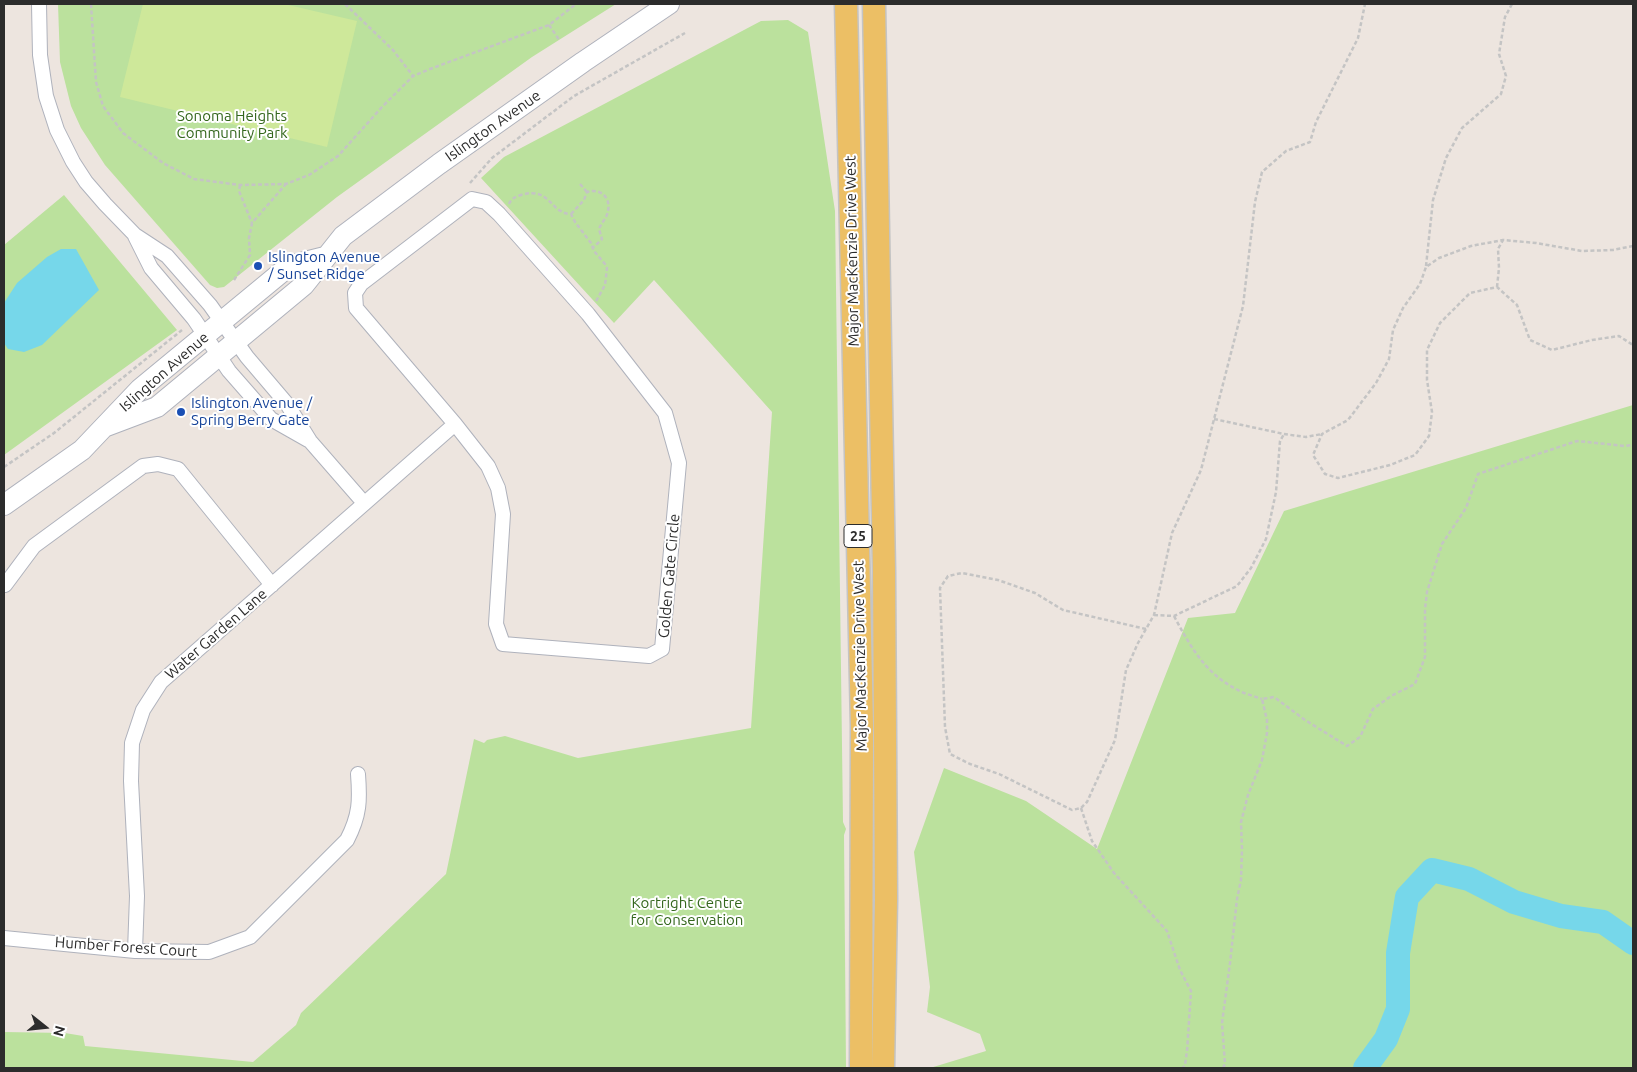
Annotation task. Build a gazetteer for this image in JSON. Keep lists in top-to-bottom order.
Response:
{
  "streets": {
    "main road": ["Islington Avenue", "Major MacKenzie Drive West", "25"],
    "street": ["Golden Gate Circle", "Water Garden Lane", "Humber Forest Court"]
  },
  "crossings": [
    ["Golden Gate Circle", "Water Garden Lane"],
    ["Water Garden Lane", "Humber Forest Court"]
  ],
  "parks": ["Sonoma Heights Community Park", "Kortright Centre for Conservation"],
  "places": ["Islington Avenue / Sunset Ridge", "Islington Avenue / Spring Berry Gate"],
  "north": "right"
}
